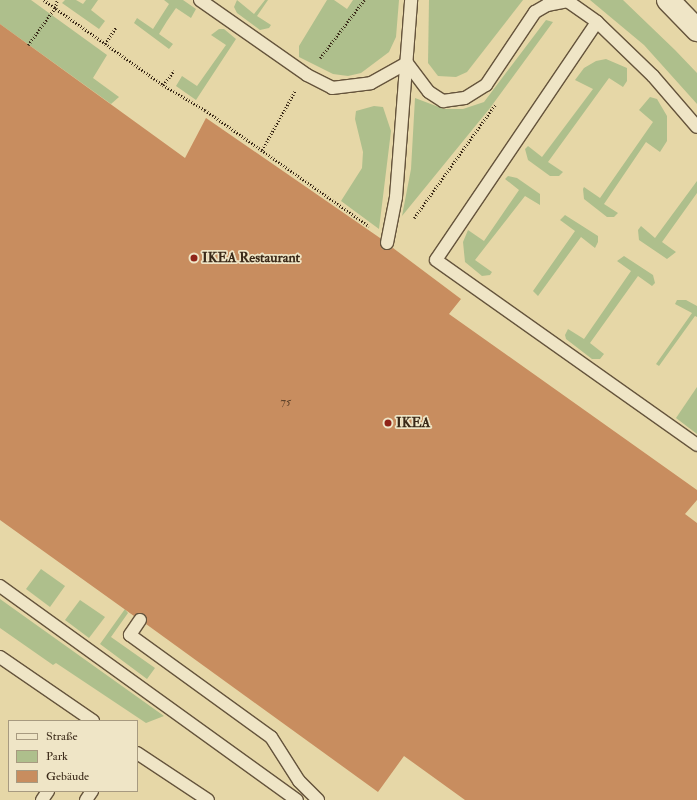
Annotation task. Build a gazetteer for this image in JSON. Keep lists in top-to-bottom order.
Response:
{
  "places": ["IKEA Restaurant", "IKEA"],
  "house_numbers": ["75"],
  "legend": ["Straße", "Park", "Gebäude"]
}
